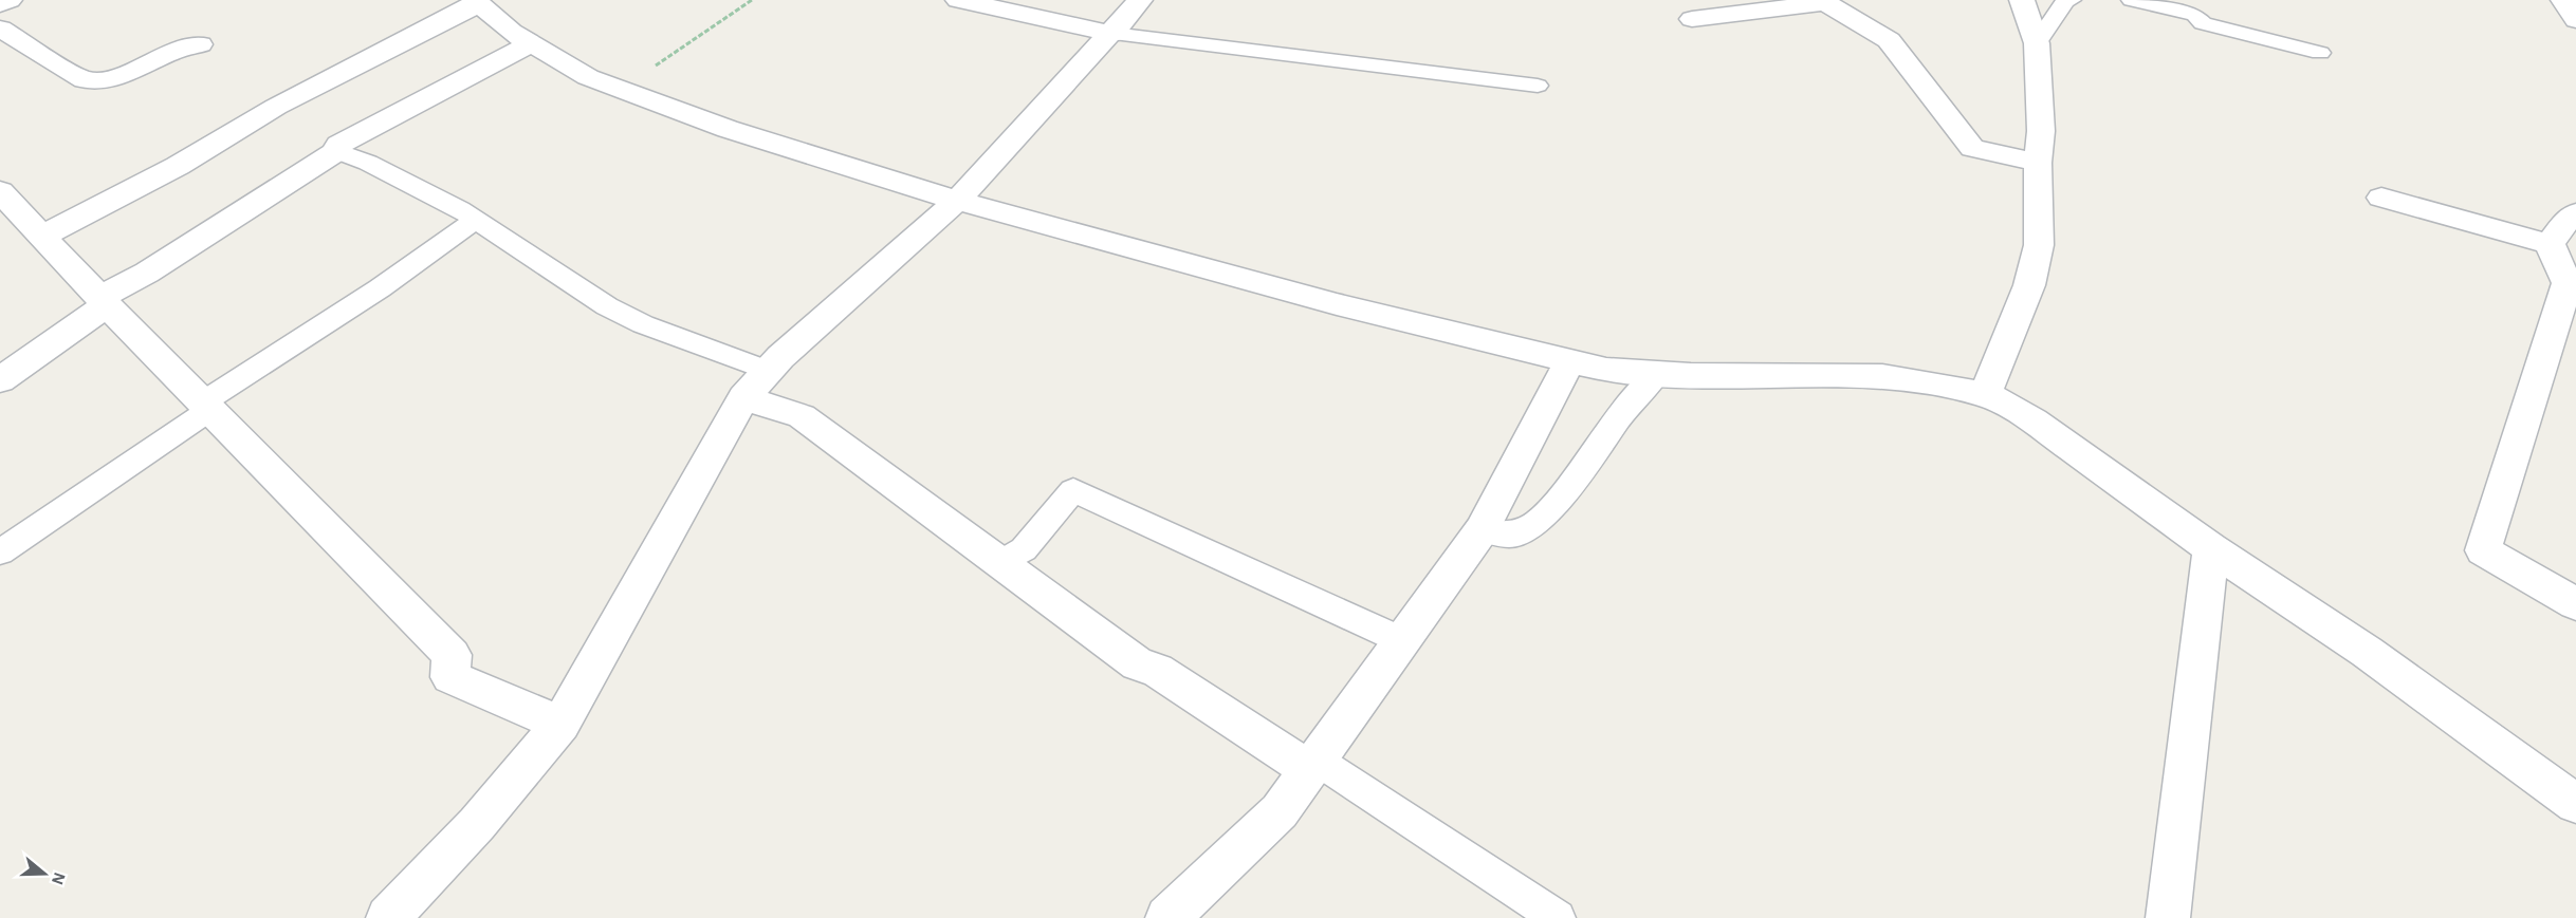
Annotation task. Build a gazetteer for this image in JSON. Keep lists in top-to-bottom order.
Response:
{
  "north": "right"
}
